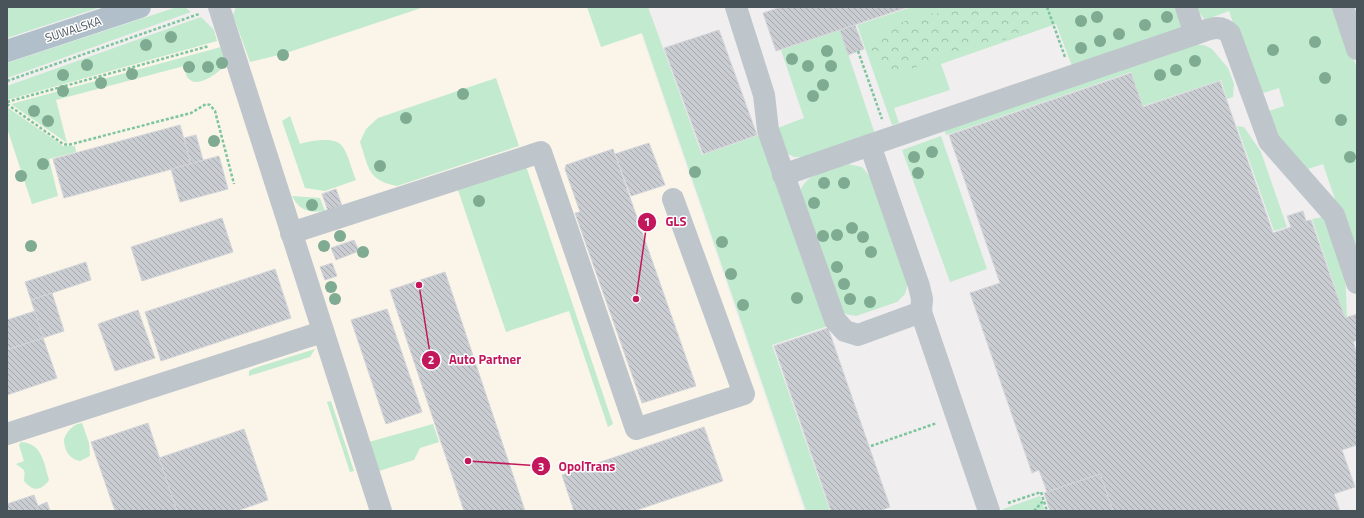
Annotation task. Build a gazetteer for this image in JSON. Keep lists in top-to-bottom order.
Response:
{
  "streets": {
    "main road": ["SUWALSKA"]
  },
  "places": ["Auto Partner", "GLS", "OpolTrans"]
}
